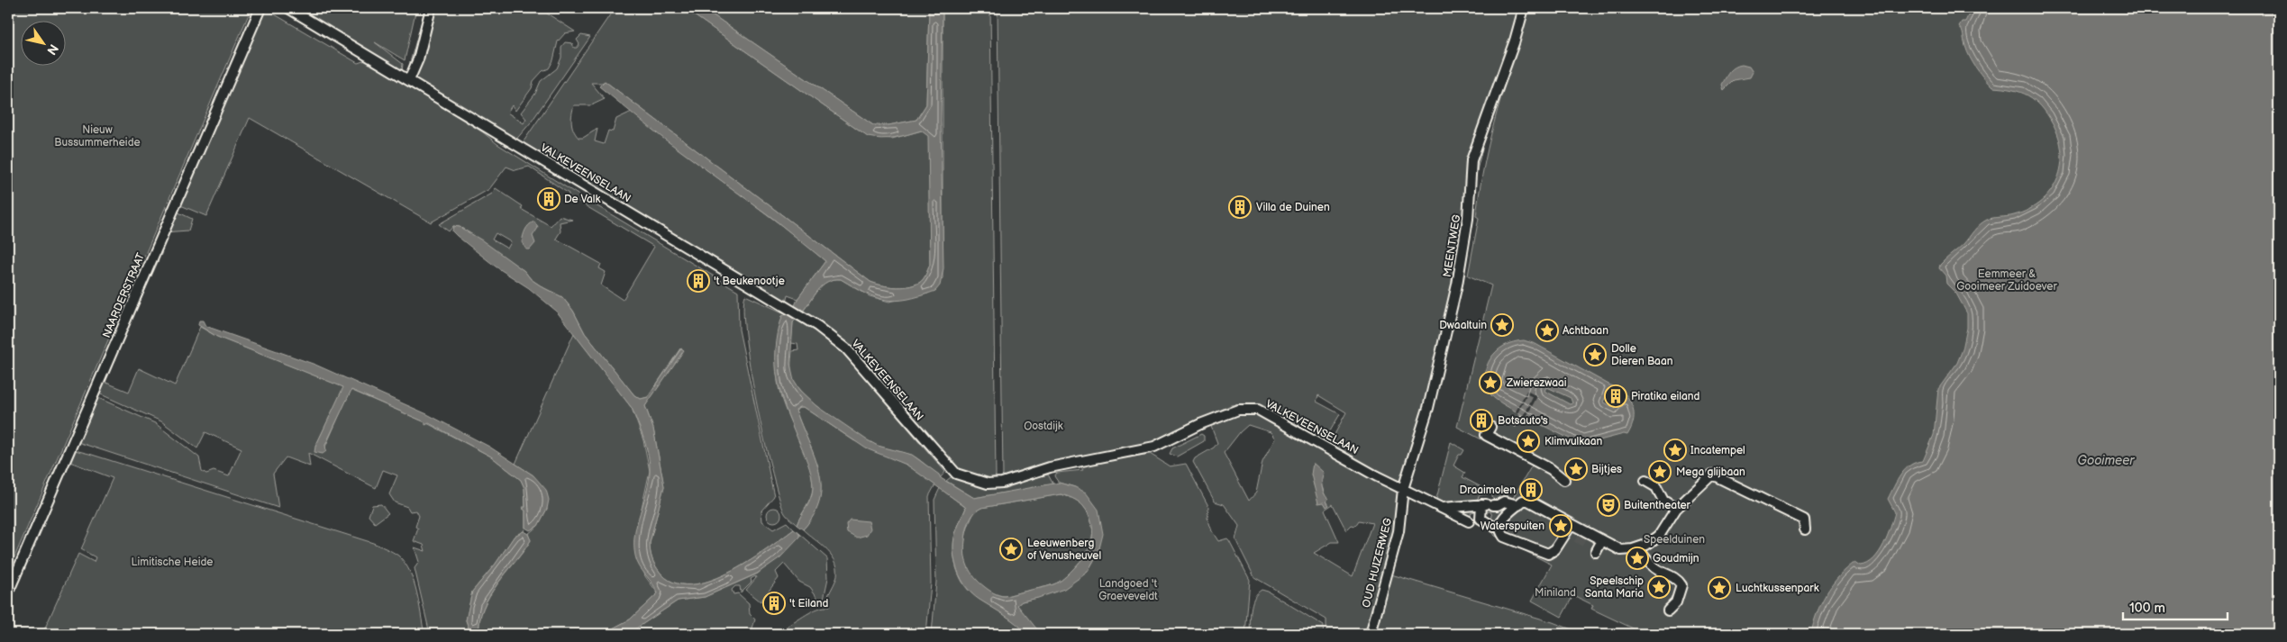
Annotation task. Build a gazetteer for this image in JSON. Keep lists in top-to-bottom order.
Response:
{
  "streets": {
    "street": [
      "VALKEVEENSELAAN",
      "MEENTWEG",
      "NAARDERSTRAAT",
      "OUD HUIZERWEG"
    ]
  },
  "crossings": [
    ["VALKEVEENSELAAN", "MEENTWEG"],
    ["VALKEVEENSELAAN", "OUD HUIZERWEG"],
    ["MEENTWEG", "OUD HUIZERWEG"]
  ],
  "water": ["Gooimeer"],
  "parks": [
    "Nieuw Bussummerheide",
    "Eemmeer & Gooimeer Zuidoever",
    "Oostdijk",
    "Speelduinen",
    "Limitische Heide",
    "Landgoed 't Graeveveldt",
    "Miniland"
  ],
  "places": {
    "building": [
      "De Valk",
      "Villa de Duinen",
      "'t Beukenootje",
      "Piratika eiland",
      "Botsauto's",
      "Draaimolen",
      "'t Eiland"
    ],
    "place": [
      "Dwaaltuin",
      "Achtbaan",
      "Dolle Dieren Baan",
      "Zwierezwaai",
      "Klimvulkaan",
      "Incatempel",
      "Bijtjes",
      "Mega glijbaan",
      "Waterspuiten",
      "Leeuwenberg of Venusheuvel",
      "Goudmijn",
      "Speelschip Santa Maria",
      "Luchtkussenpark"
    ],
    "theatre": ["Buitentheater"]
  },
  "scale_bar": "100 m",
  "north": "bottom right"
}
